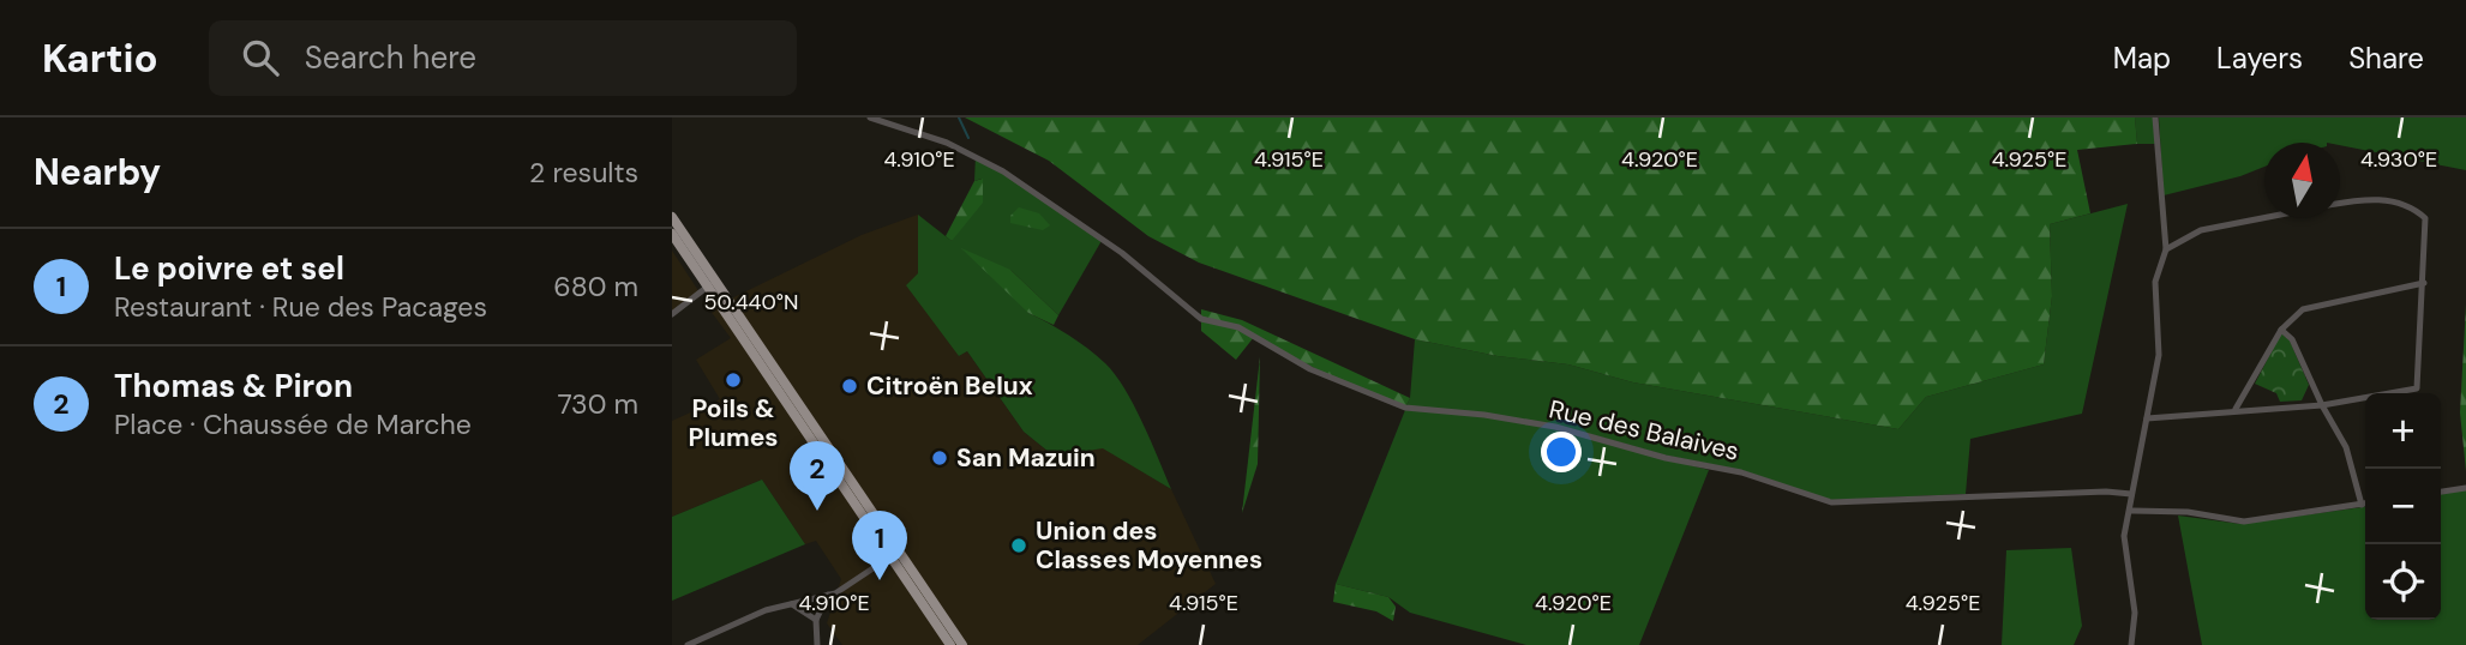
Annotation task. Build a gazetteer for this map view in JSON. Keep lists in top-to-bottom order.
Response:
{
  "streets": {
    "street": ["Rue des Balaives"]
  },
  "places": [
    "Poils & Plumes",
    "Citroën Belux",
    "San Mazuin",
    "Union des Classes Moyennes"
  ],
  "north": "top",
  "page": {
    "header": "Kartio",
    "search": "Search here",
    "nav": ["Map", "Layers", "Share"],
    "heading": ["Nearby", "2 results"],
    "list": [
      {
        "mark": "1",
        "name": "Le poivre et sel",
        "note": "Restaurant · Rue des Pacages",
        "value": "680 m"
      },
      {
        "mark": "2",
        "name": "Thomas & Piron",
        "note": "Place · Chaussée de Marche",
        "value": "730 m"
      }
    ],
    "map_buttons": ["+", "−"],
    "pins": ["2", "1"]
  },
  "coordinates": [
    "4.910°E",
    "4.915°E",
    "4.920°E",
    "4.925°E",
    "4.930°E",
    "50.440°N"
  ]
}
